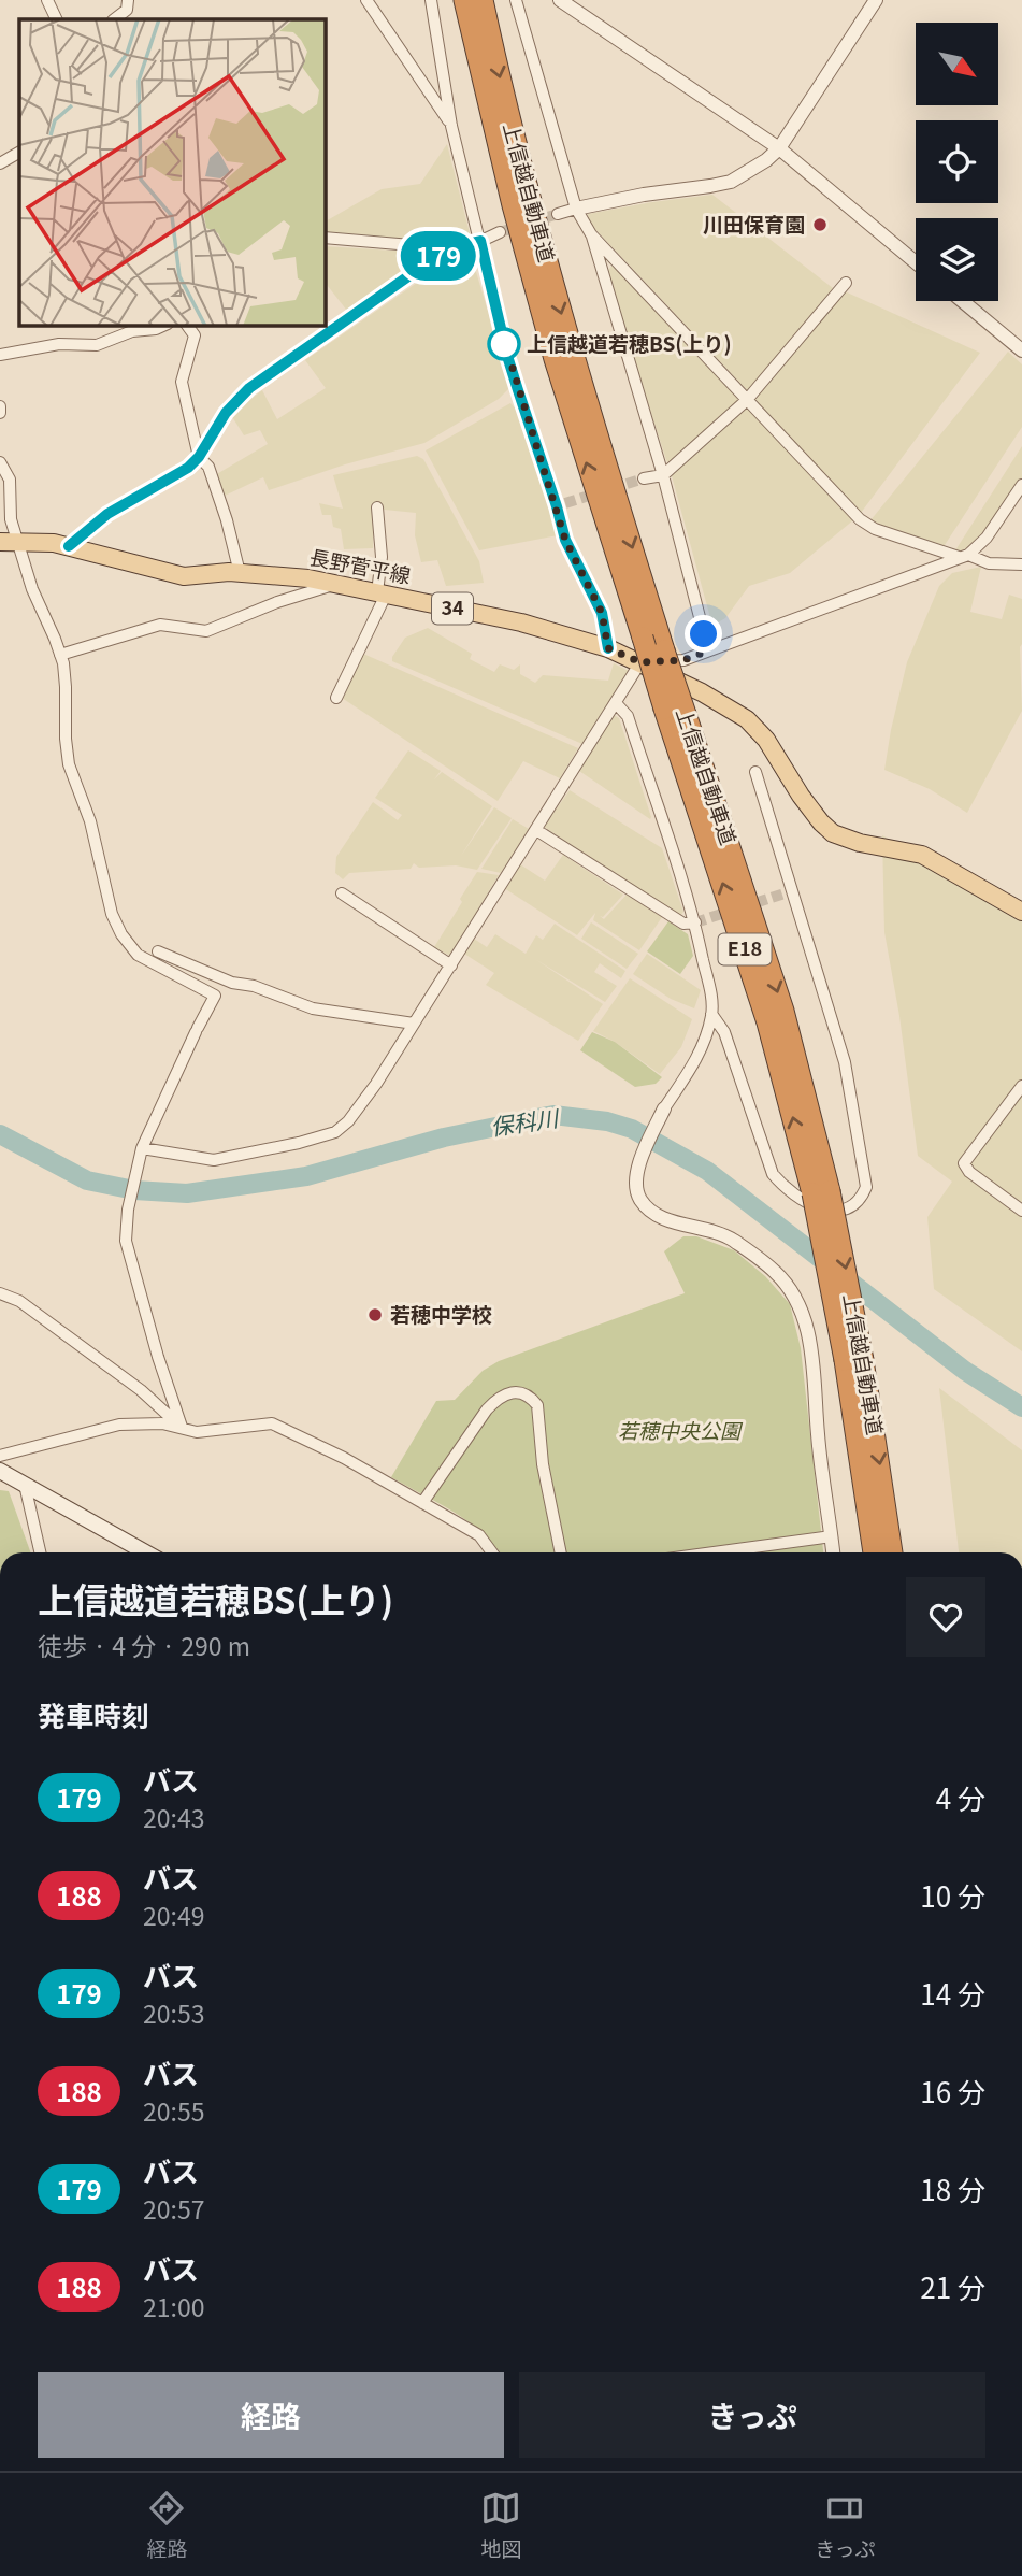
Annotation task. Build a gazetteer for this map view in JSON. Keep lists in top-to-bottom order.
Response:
{
  "streets": {
    "highway": ["上信越自動車道", "E18"],
    "main road": ["長野菅平線", "34"]
  },
  "water": ["保科川"],
  "parks": ["若穂中央公園"],
  "places": ["川田保育園", "上信越道若穂BS(上り)", "若穂中学校"],
  "lines": ["bus line 179"],
  "north": "bottom right",
  "page": {
    "on_map": "179",
    "heading": [
      ["上信越道若穂BS(上り)", "徒歩 · 4 分 · 290 m"],
      "発車時刻"
    ],
    "list": [
      {
        "mark": "179",
        "name": "バス",
        "note": "20:43",
        "value": "4 分"
      },
      {
        "mark": "188",
        "name": "バス",
        "note": "20:49",
        "value": "10 分"
      },
      {
        "mark": "179",
        "name": "バス",
        "note": "20:53",
        "value": "14 分"
      },
      {
        "mark": "188",
        "name": "バス",
        "note": "20:55",
        "value": "16 分"
      },
      {
        "mark": "179",
        "name": "バス",
        "note": "20:57",
        "value": "18 分"
      },
      {
        "mark": "188",
        "name": "バス",
        "note": "21:00",
        "value": "21 分"
      }
    ],
    "buttons": ["経路", "きっぷ"],
    "tabs": ["経路", "地図", "きっぷ"]
  }
}
